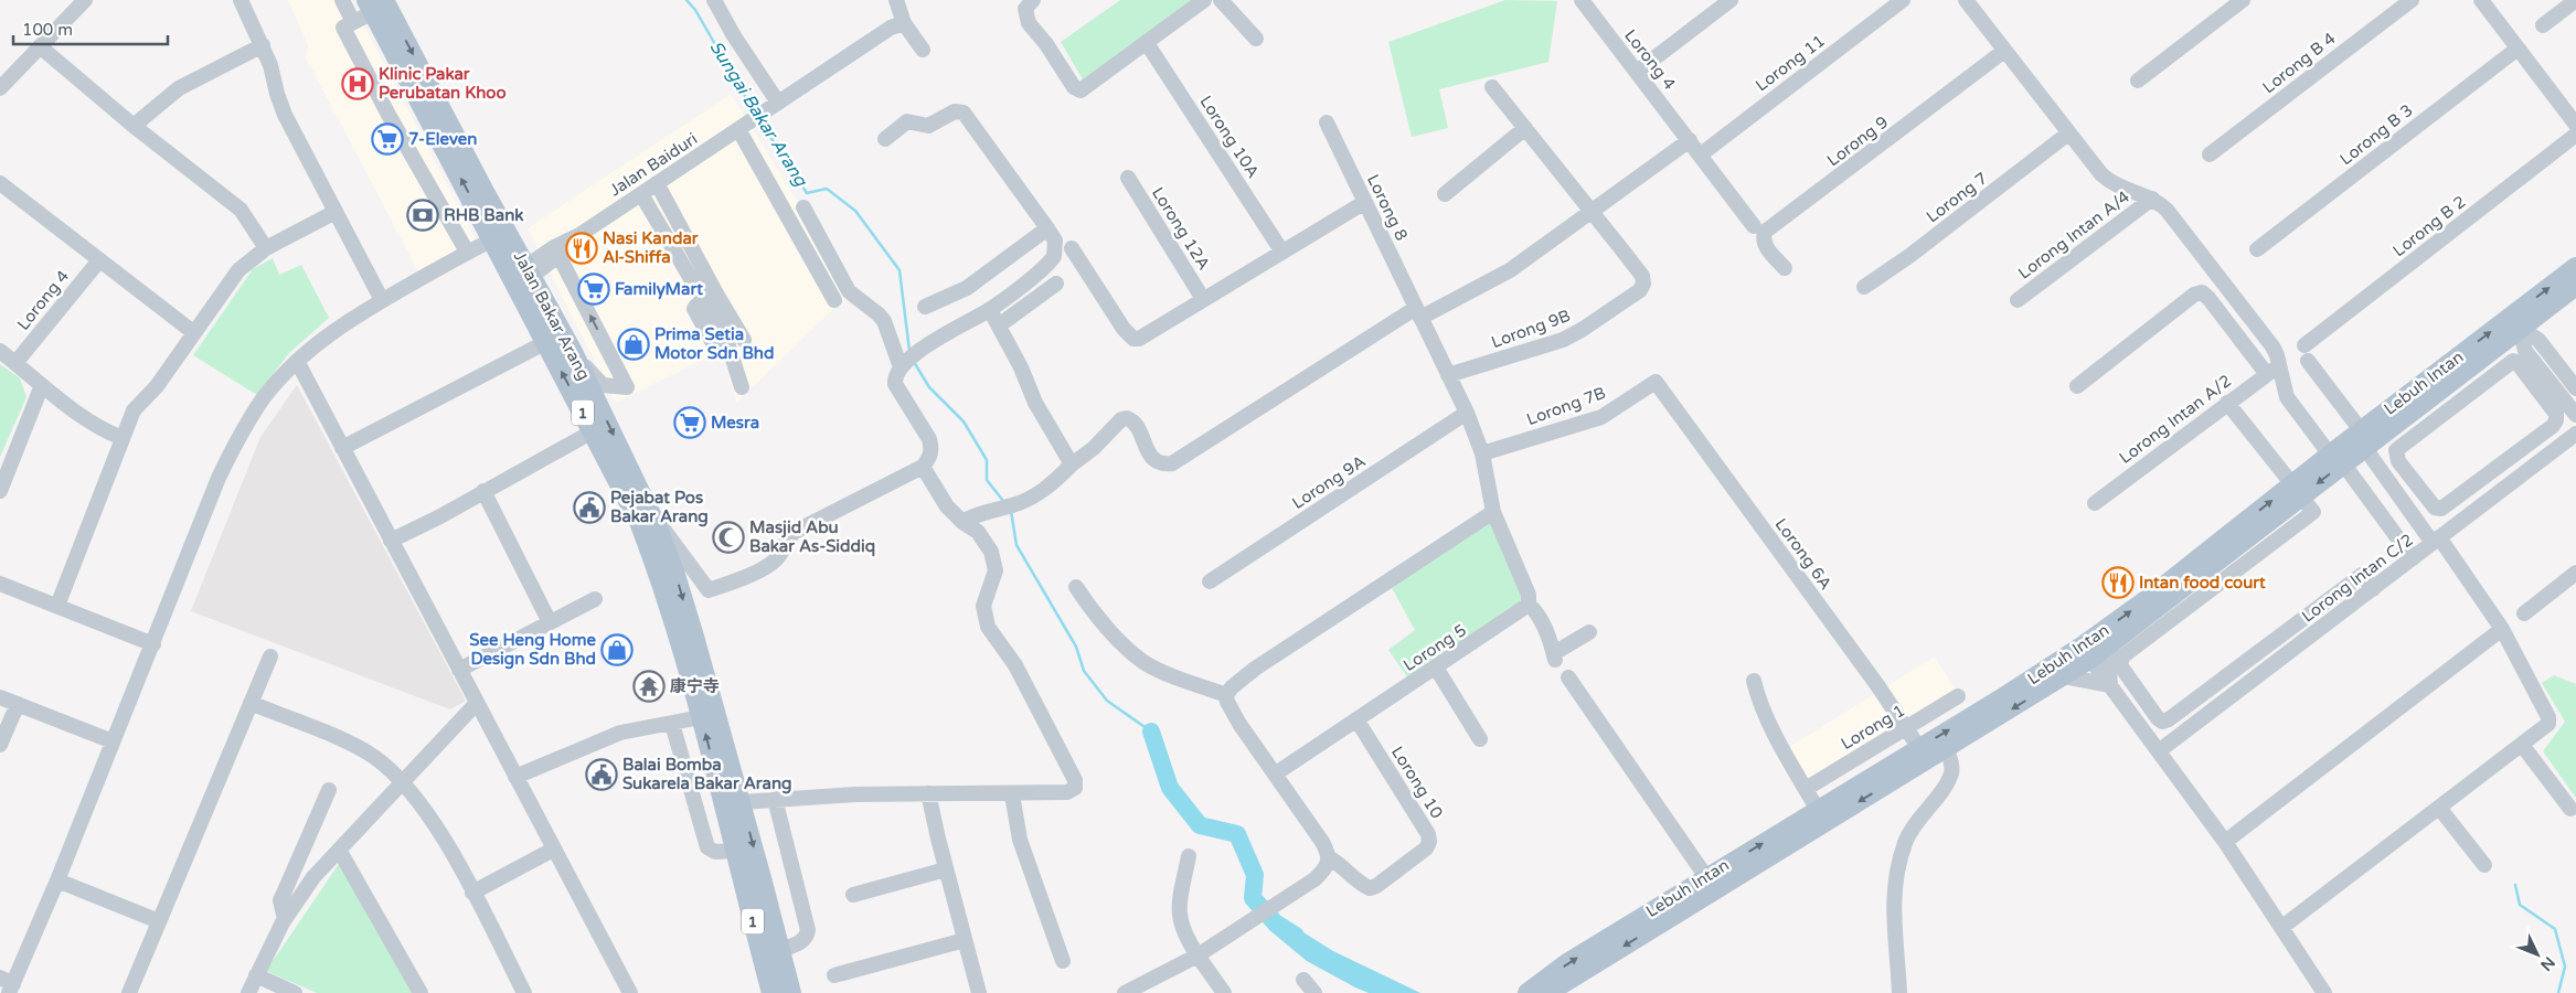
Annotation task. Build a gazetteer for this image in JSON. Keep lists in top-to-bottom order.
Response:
{
  "streets": {
    "main road": ["Jalan Bakar Arang", "Lebuh Intan", "1"],
    "street": [
      "Lorong 4",
      "Lorong 11",
      "Lorong B 4",
      "Lorong B 3",
      "Lorong 10A",
      "Lorong 9",
      "Jalan Baiduri",
      "Lorong 7",
      "Lorong 8",
      "Lorong B 2",
      "Lorong 12A",
      "Lorong Intan A/4",
      "Lorong 9B",
      "Lorong 7B",
      "Lorong Intan A/2",
      "Lorong 9A",
      "Lorong 6A",
      "Lorong Intan C/2",
      "Lorong 5",
      "Lorong 1",
      "Lorong 10"
    ]
  },
  "crossings": [
    ["Lorong 4", "Lorong 11"],
    ["Jalan Baiduri", "Jalan Bakar Arang"],
    ["Lorong 8", "Lorong 9B"],
    ["Lorong 8", "Lorong 7B"],
    ["Lorong 8", "Lorong 9A"],
    ["Lebuh Intan", "Lorong 6A"],
    ["Lorong 7B", "Lorong 6A"],
    ["Lorong 6A", "Lorong 1"],
    ["Lorong 5", "Lorong 10"]
  ],
  "water": ["Sungai Bakar Arang"],
  "places": {
    "hospital": ["Klinic Pakar Perubatan Khoo"],
    "supermarket": ["7-Eleven", "FamilyMart", "Mesra"],
    "bank": ["RHB Bank"],
    "restaurant": ["Nasi Kandar Al-Shiffa", "Intan food court"],
    "shop": ["Prima Setia Motor Sdn Bhd", "See Heng Home Design Sdn Bhd"],
    "public building": ["Pejabat Pos Bakar Arang", "Balai Bomba Sukarela Bakar Arang"],
    "mosque": ["Masjid Abu Bakar As-Siddiq"],
    "temple": ["康宁寺"]
  },
  "scale_bar": "100 m",
  "north": "bottom right"
}
